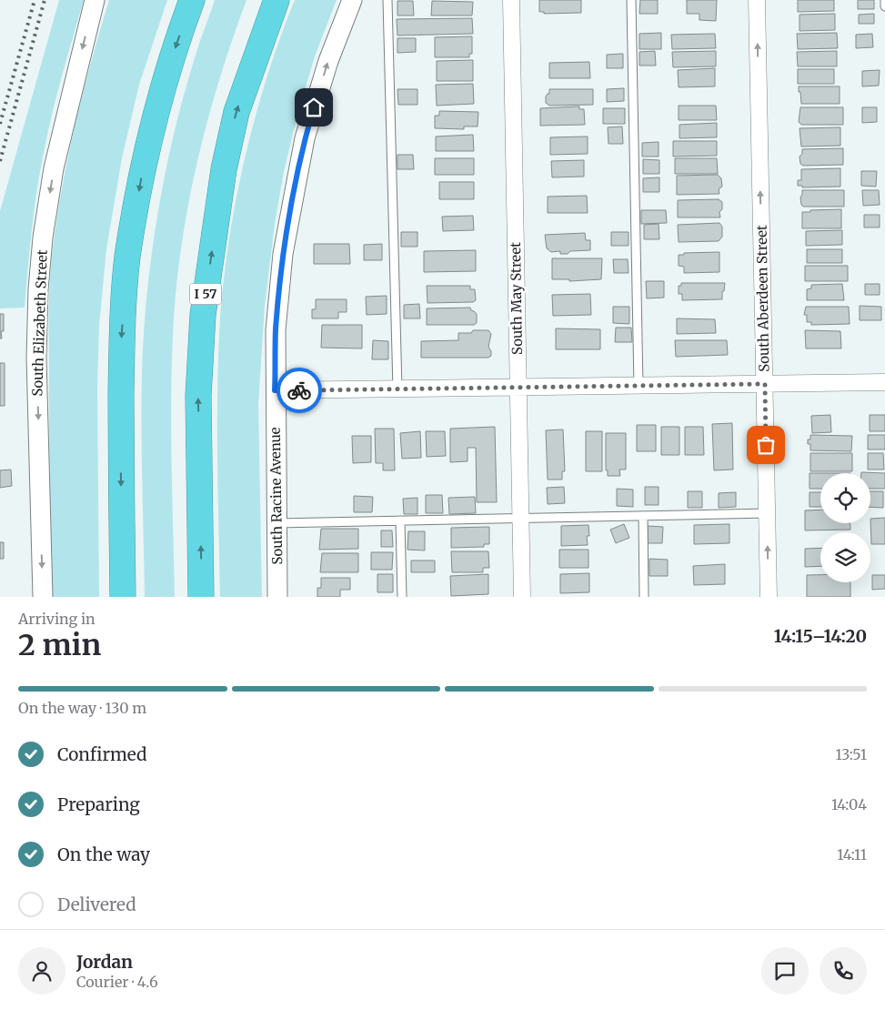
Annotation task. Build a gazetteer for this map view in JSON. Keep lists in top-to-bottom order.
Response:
{
  "streets": {
    "highway": ["I 57"],
    "street": [
      "South May Street",
      "South Aberdeen Street",
      "South Elizabeth Street",
      "South Racine Avenue"
    ]
  },
  "one_way": ["South Aberdeen Street", "South Elizabeth Street", "South Racine Avenue"],
  "page": {
    "heading": ["2 min", "Arriving in", "14:15–14:20"],
    "panel": ["Jordan", "Courier · 4.6"],
    "bar": "On the way · 130 m",
    "list": [
      ["Confirmed", "13:51"],
      ["Preparing", "14:04"],
      ["On the way", "14:11"],
      "Delivered"
    ]
  }
}
